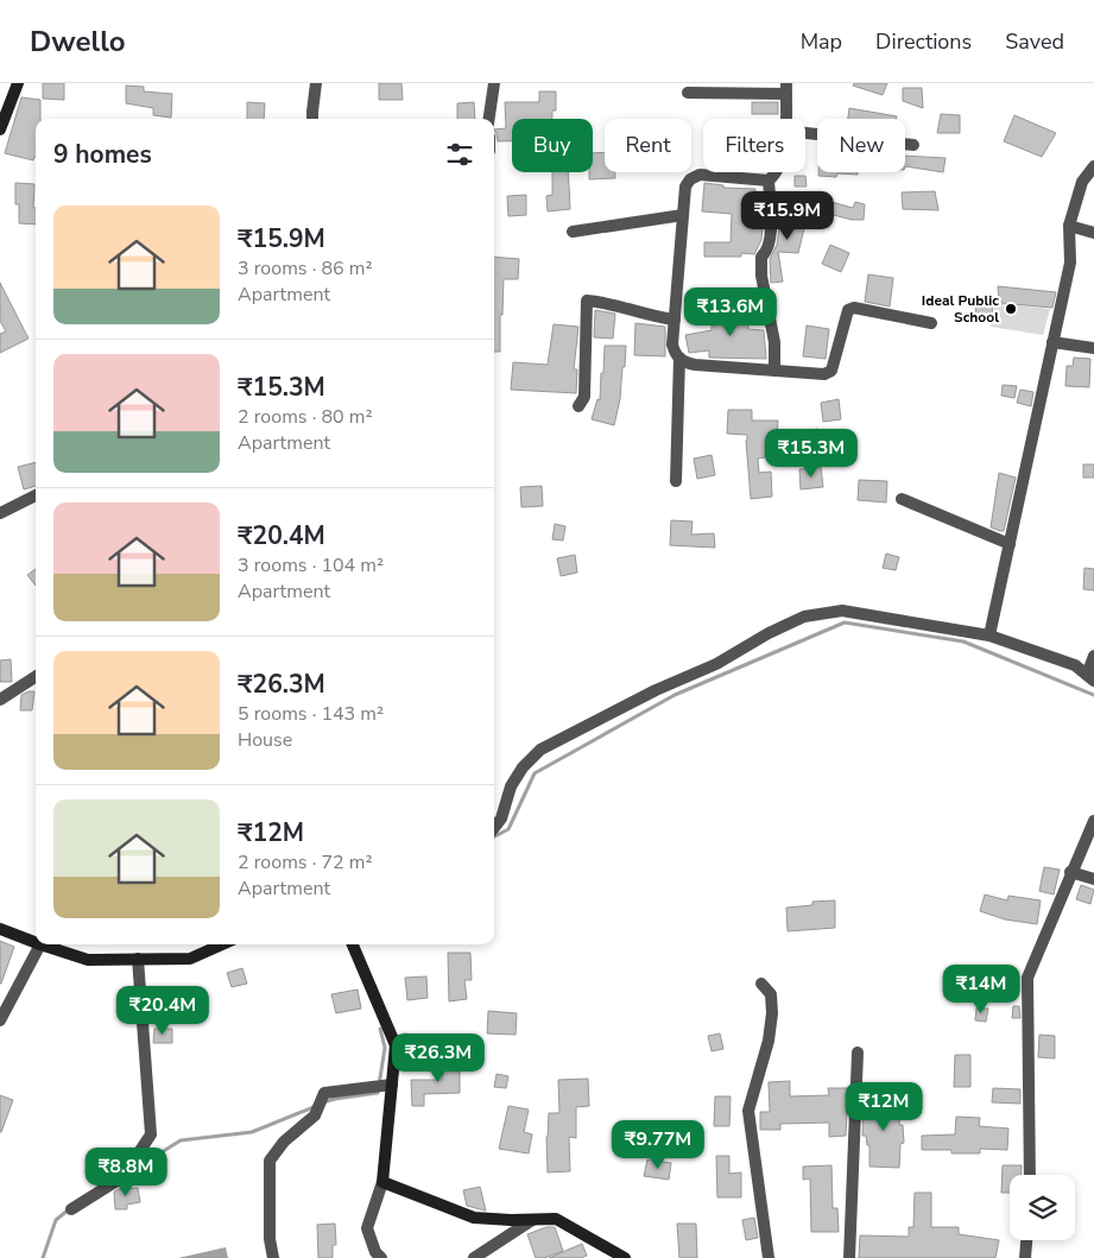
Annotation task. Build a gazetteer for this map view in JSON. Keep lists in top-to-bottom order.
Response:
{
  "places": ["Ideal Public School"],
  "page": {
    "header": "Dwello",
    "nav": ["Map", "Directions", "Saved"],
    "chip": [
      "Buy",
      "Rent",
      "Filters",
      "New"
    ],
    "heading": "9 homes",
    "list": [
      {
        "name": "₹15.9M",
        "note": "3 rooms · 86 m² · Apartment"
      },
      {
        "name": "₹15.3M",
        "note": "2 rooms · 80 m² · Apartment"
      },
      {
        "name": "₹20.4M",
        "note": "3 rooms · 104 m² · Apartment"
      },
      {
        "name": "₹26.3M",
        "note": "5 rooms · 143 m² · House"
      },
      {
        "name": "₹12M",
        "note": "2 rooms · 72 m² · Apartment"
      }
    ],
    "price": [
      "₹15.9M",
      "₹13.6M",
      "₹15.3M",
      "₹14M",
      "₹20.4M",
      "₹26.3M",
      "₹12M",
      "₹9.77M",
      "₹8.8M"
    ]
  }
}
